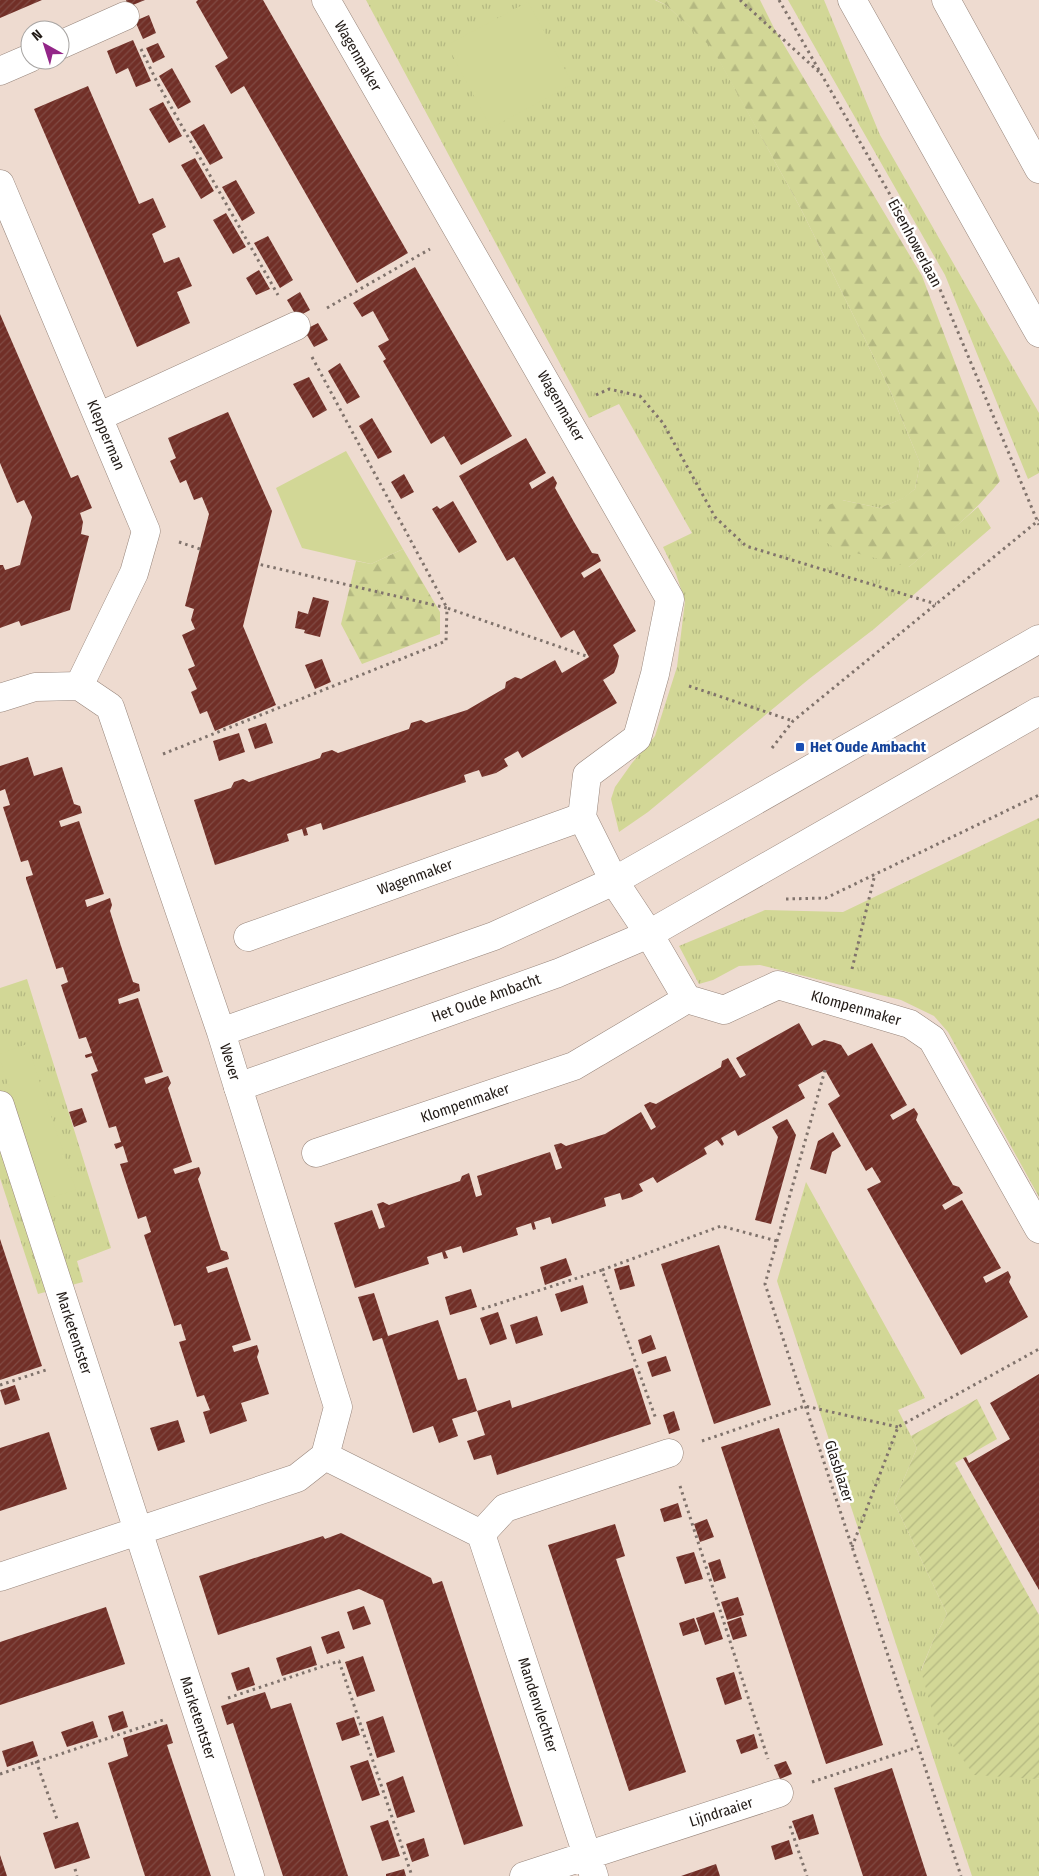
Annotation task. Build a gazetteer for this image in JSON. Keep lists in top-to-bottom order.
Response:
{
  "streets": {
    "street": [
      "Wagenmaker",
      "Klepperman",
      "Het Oude Ambacht",
      "Klompenmaker",
      "Wever",
      "Marketentster",
      "Mandenvlechter",
      "Lijndraaier"
    ],
    "path": ["Eisenhowerlaan", "Glasblazer"]
  },
  "crossings": [
    ["Klepperman", "Wever"],
    ["Het Oude Ambacht", "Wever"],
    ["Mandenvlechter", "Lijndraaier"]
  ],
  "places": {
    "transit": ["Het Oude Ambacht"]
  },
  "north": "top left"
}
